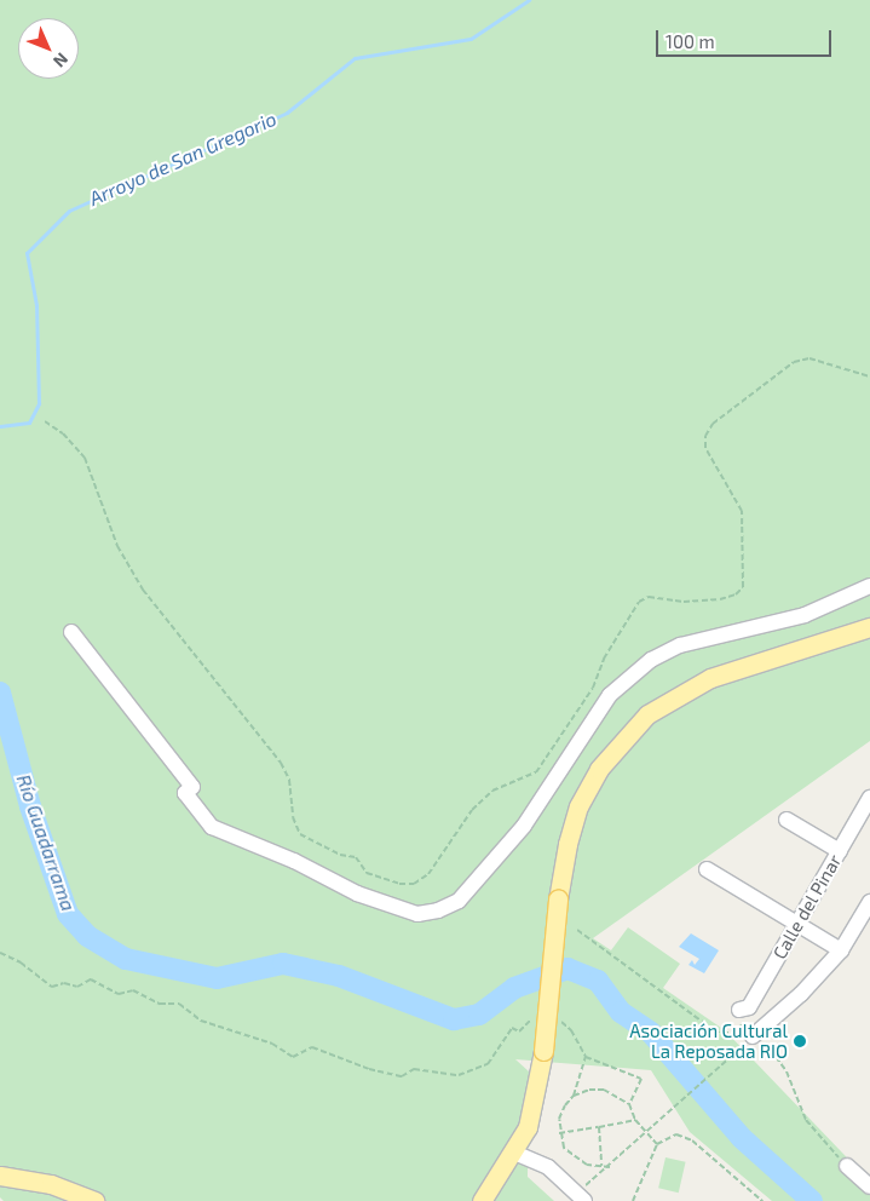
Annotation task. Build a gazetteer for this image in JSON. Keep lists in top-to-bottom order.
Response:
{
  "streets": {
    "street": ["Calle del Pinar"]
  },
  "water": ["Arroyo de San Gregorio", "Río Guadarrama"],
  "places": ["Asociación Cultural La Reposada RIO"],
  "scale_bar": "100 m",
  "north": "bottom right"
}
